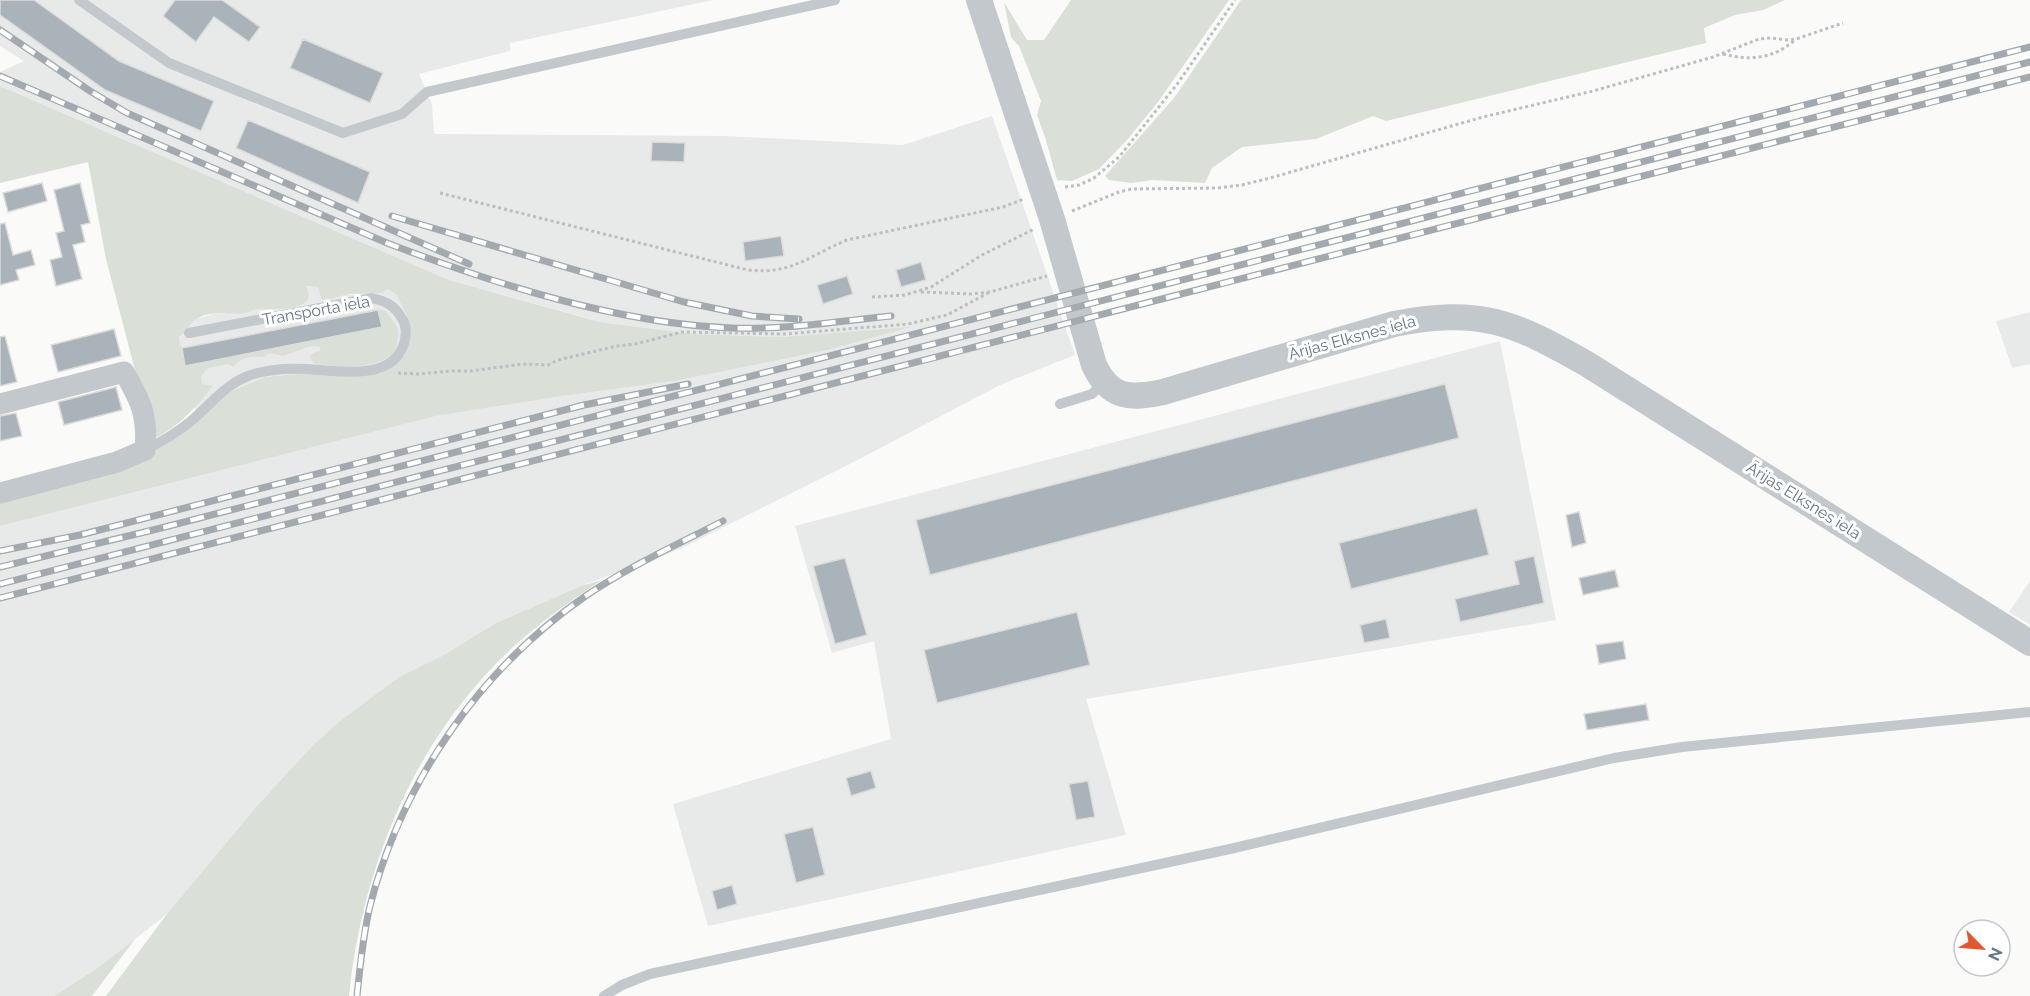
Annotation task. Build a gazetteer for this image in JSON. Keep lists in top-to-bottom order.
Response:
{
  "streets": {
    "street": ["Transporta iela", "Ārijas Elksnes iela"]
  },
  "north": "bottom right"
}
